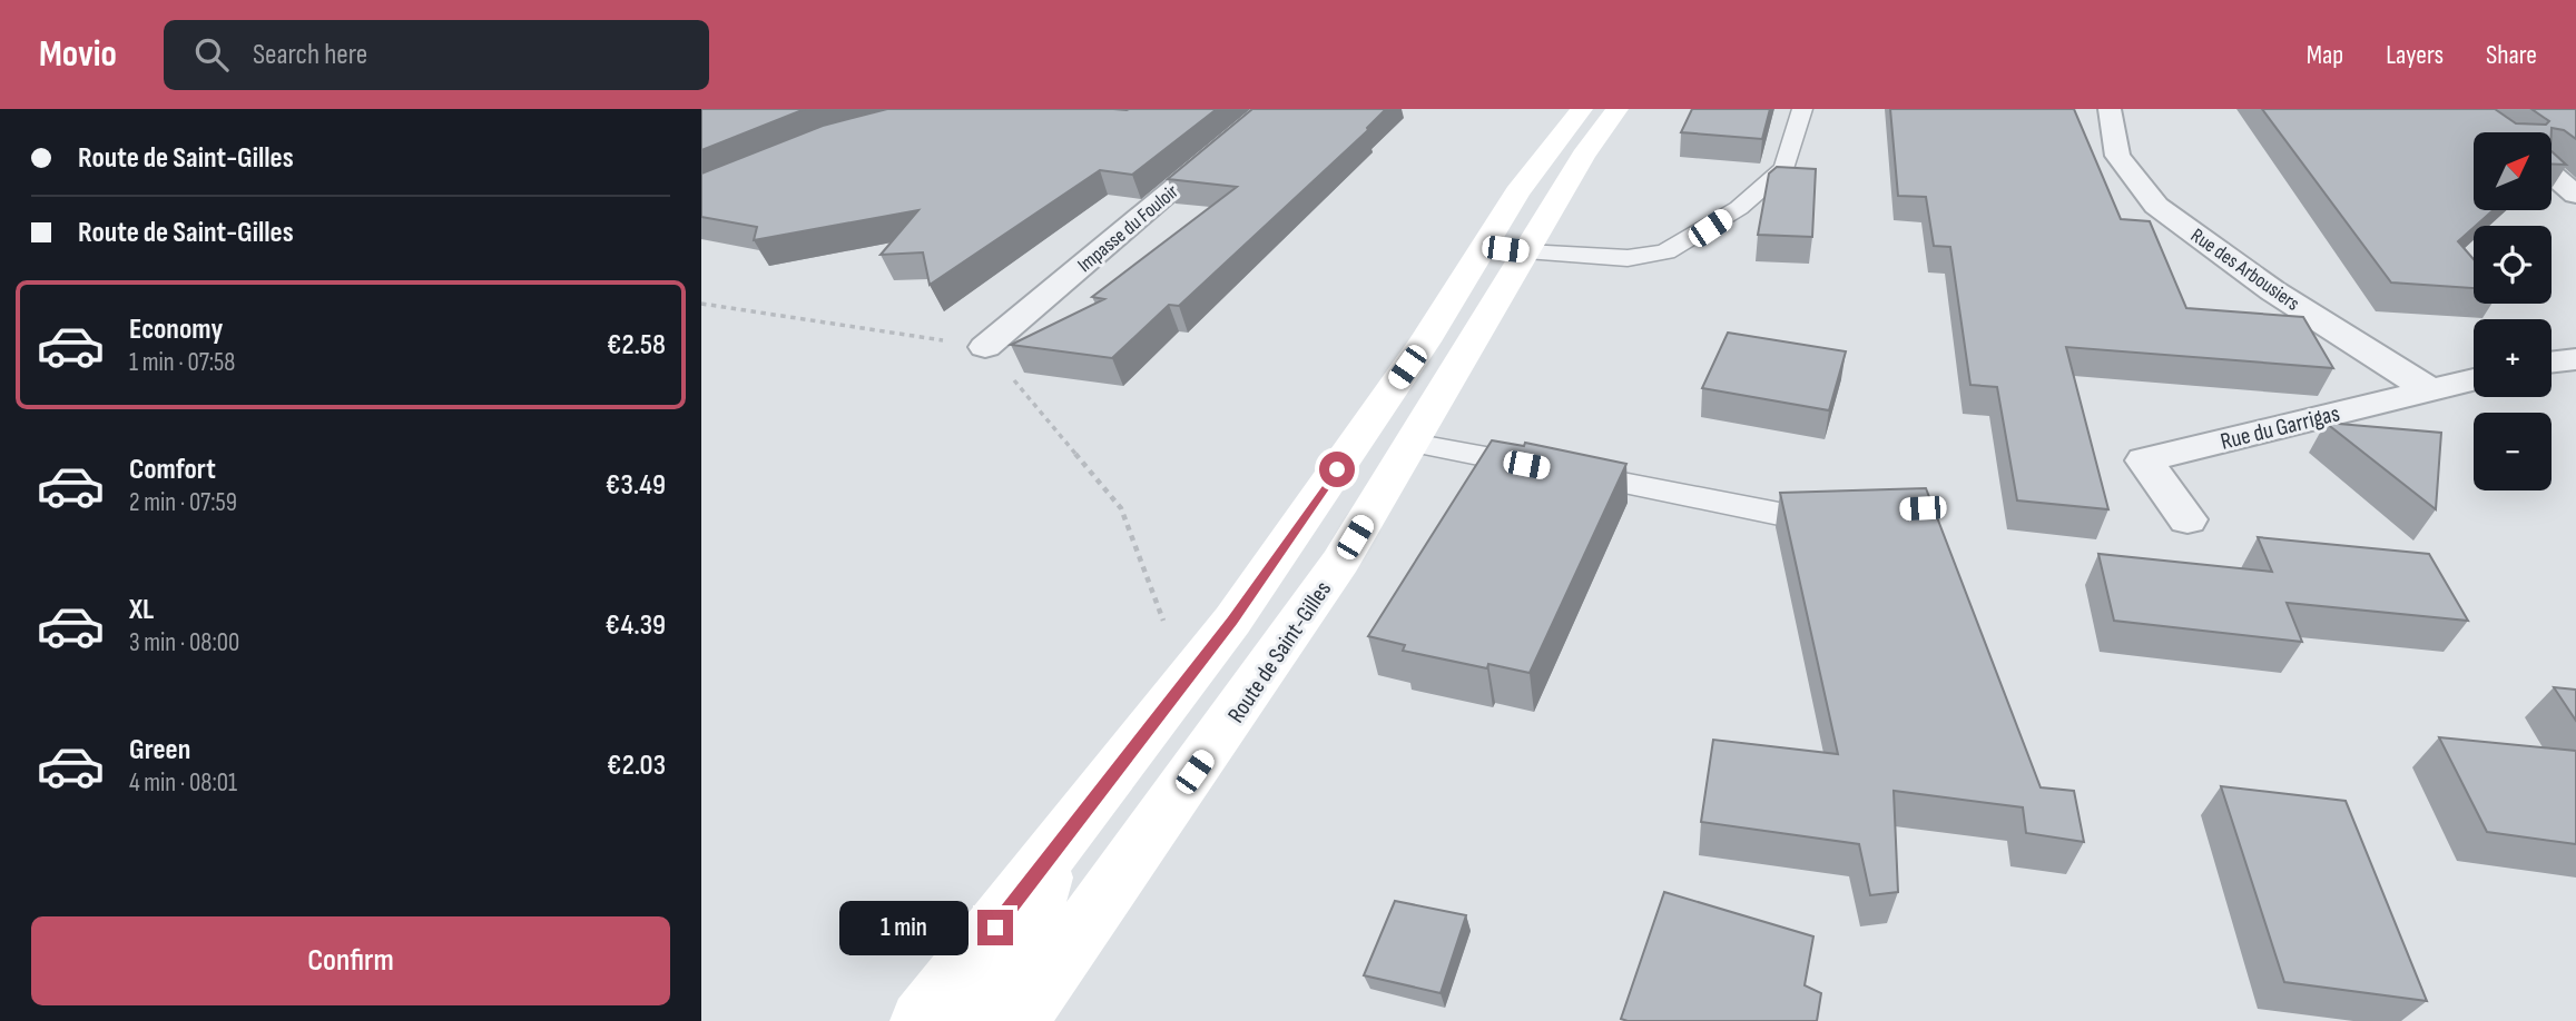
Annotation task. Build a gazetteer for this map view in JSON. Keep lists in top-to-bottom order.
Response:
{
  "streets": {
    "main road": ["Route de Saint-Gilles"],
    "street": ["Impasse du Fouloir", "Rue des Arbousiers", "Rue du Garrigas"]
  },
  "crossings": [
    ["Rue des Arbousiers", "Rue du Garrigas"]
  ],
  "north": "top right",
  "page": {
    "header": "Movio",
    "search": "Search here",
    "nav": ["Map", "Layers", "Share"],
    "banner": ["Route de Saint-Gilles", "Route de Saint-Gilles"],
    "map_buttons": ["+", "−"],
    "list": [
      {
        "name": "Economy",
        "note": "1 min · 07:58",
        "value": "€2.58"
      },
      {
        "name": "Comfort",
        "note": "2 min · 07:59",
        "value": "€3.49"
      },
      {
        "name": "XL",
        "note": "3 min · 08:00",
        "value": "€4.39"
      },
      {
        "name": "Green",
        "note": "4 min · 08:01",
        "value": "€2.03"
      }
    ],
    "buttons": "Confirm",
    "bubble": "1 min"
  }
}
